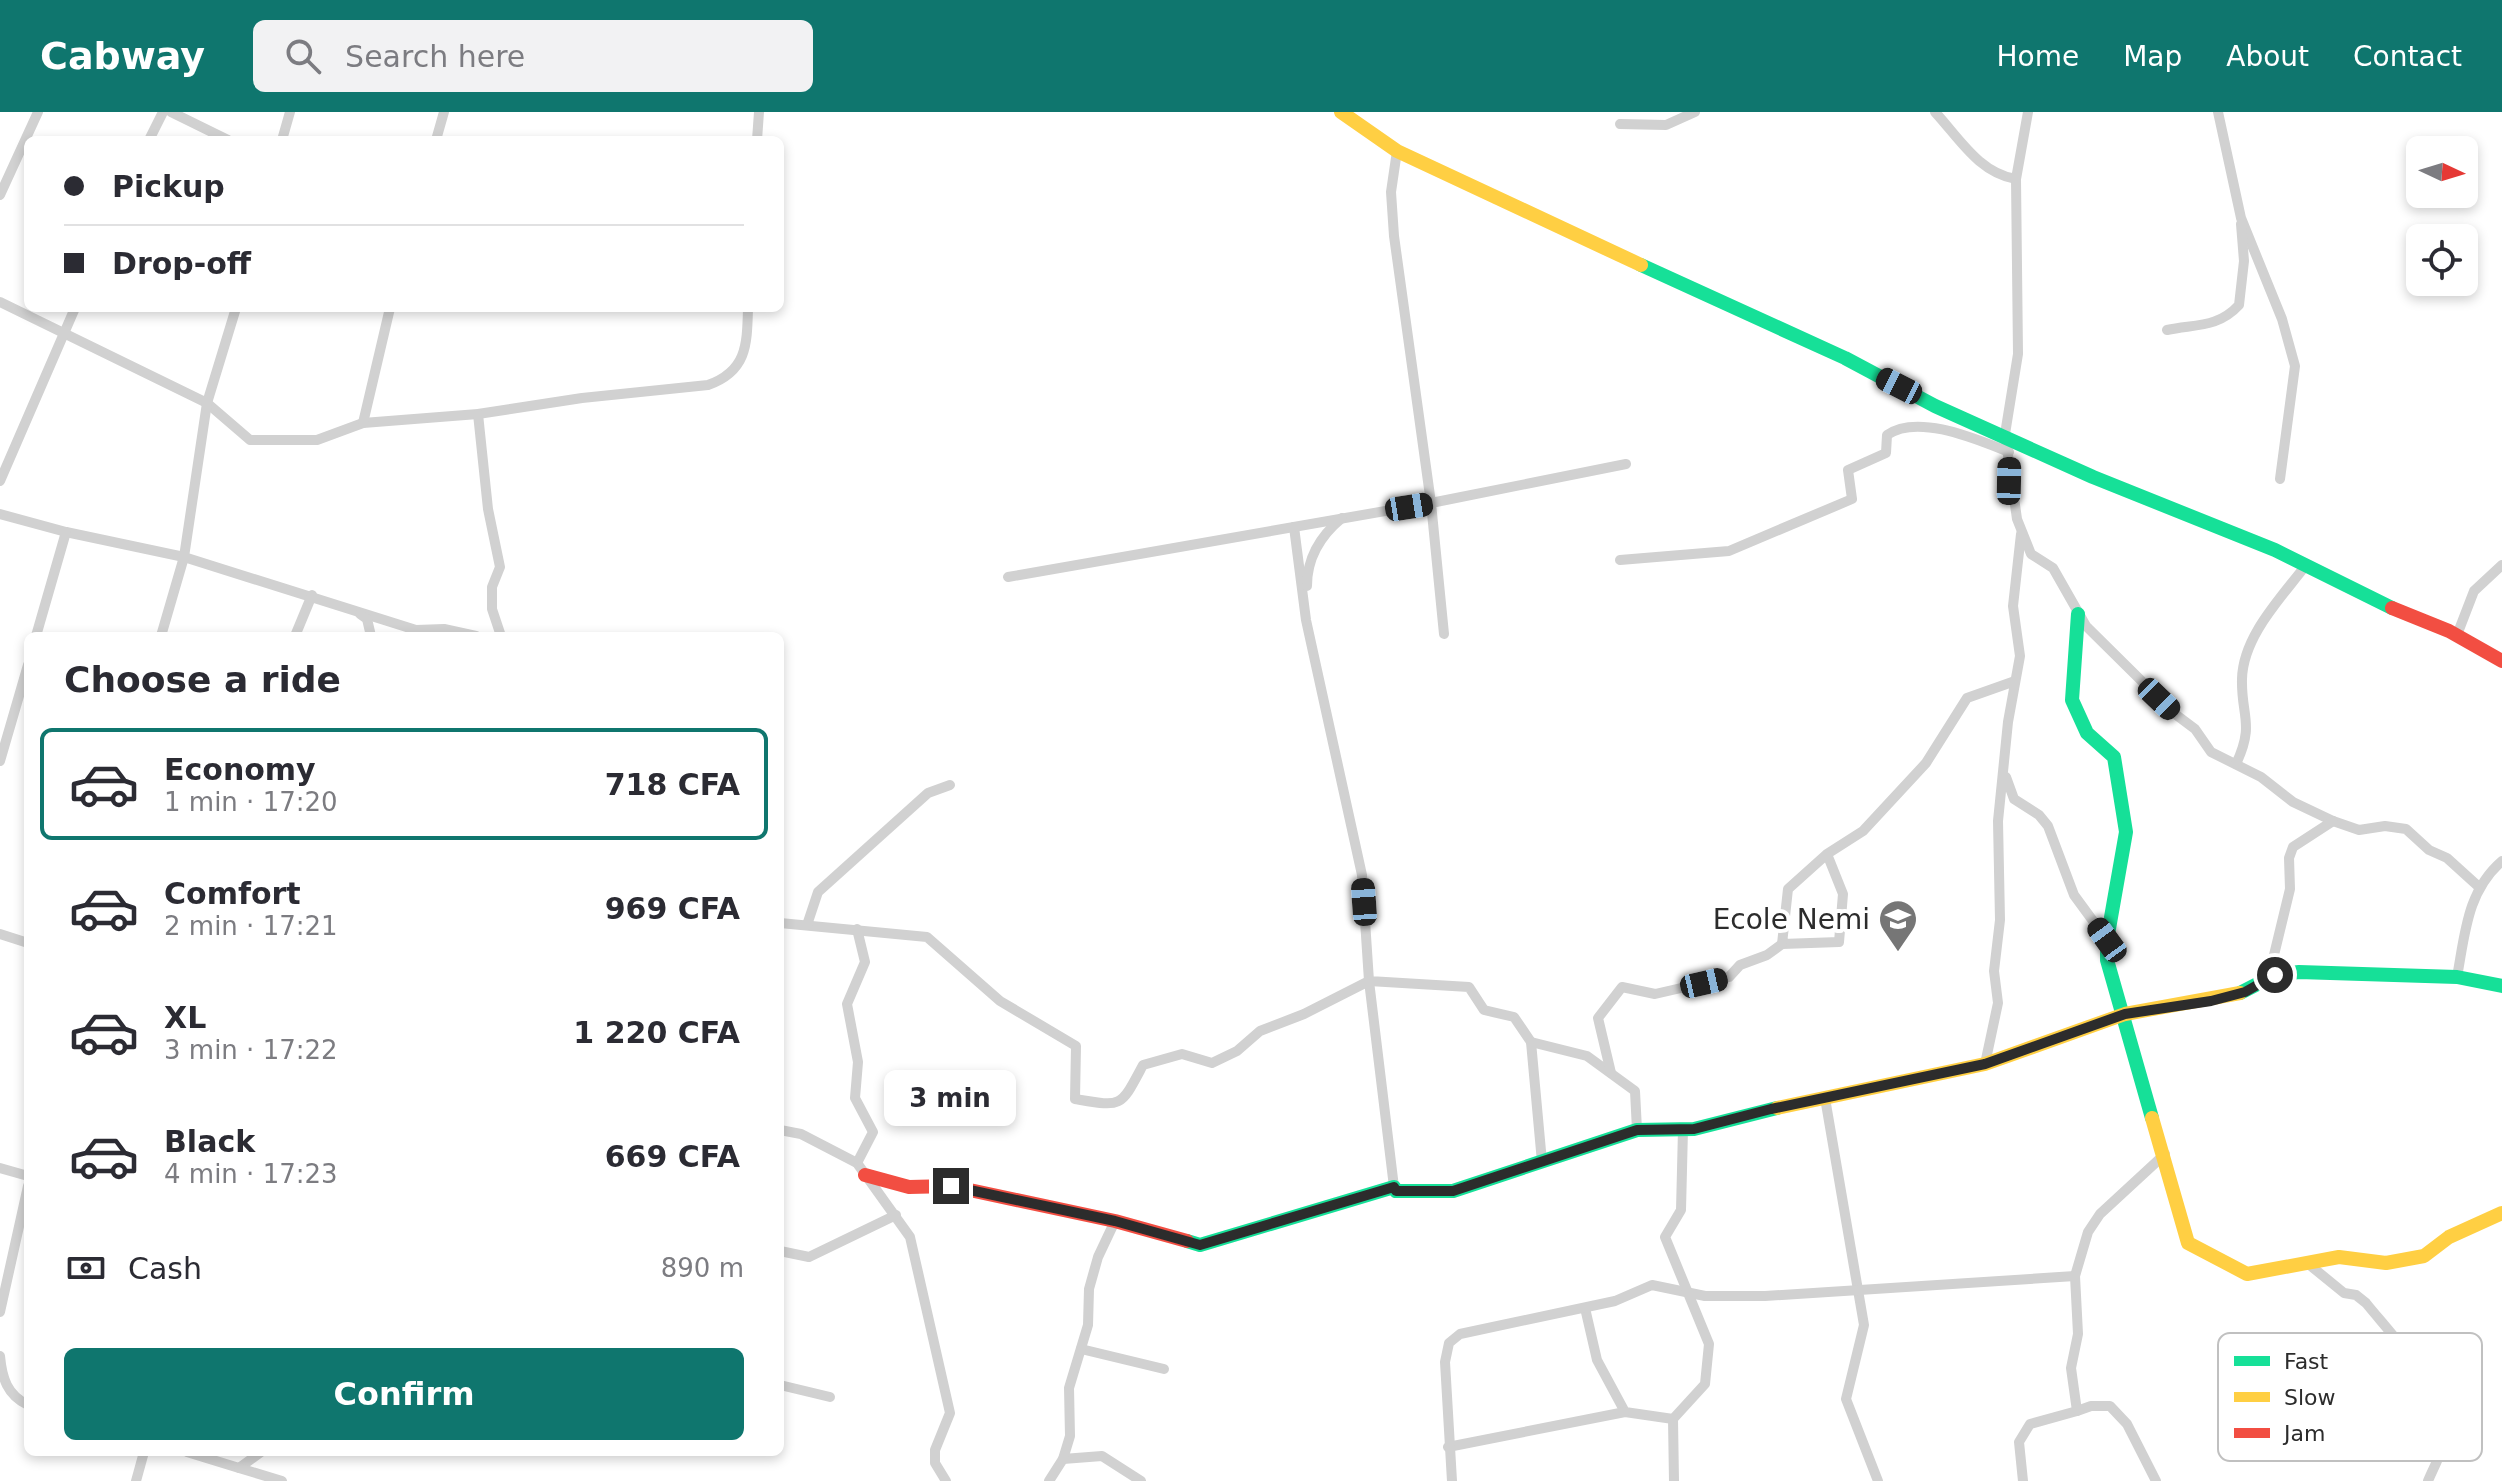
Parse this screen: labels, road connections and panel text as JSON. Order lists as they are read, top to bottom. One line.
{"places":{"school or university":["Ecole Nemi"]},"legend":["Fast","Slow","Jam"],"north":"right","page":{"header":"Cabway","search":"Search here","nav":["Home","Map","About","Contact"],"banner":["Pickup","Drop-off"],"heading":"Choose a ride","list":[{"name":"Economy","note":"1 min · 17:20","value":"718 CFA"},{"name":"Comfort","note":"2 min · 17:21","value":"969 CFA"},{"name":"XL","note":"3 min · 17:22","value":"1 220 CFA"},{"name":"Black","note":"4 min · 17:23","value":"669 CFA"}],"bubble":"3 min","pay":["Cash","890 m"],"buttons":"Confirm"}}
